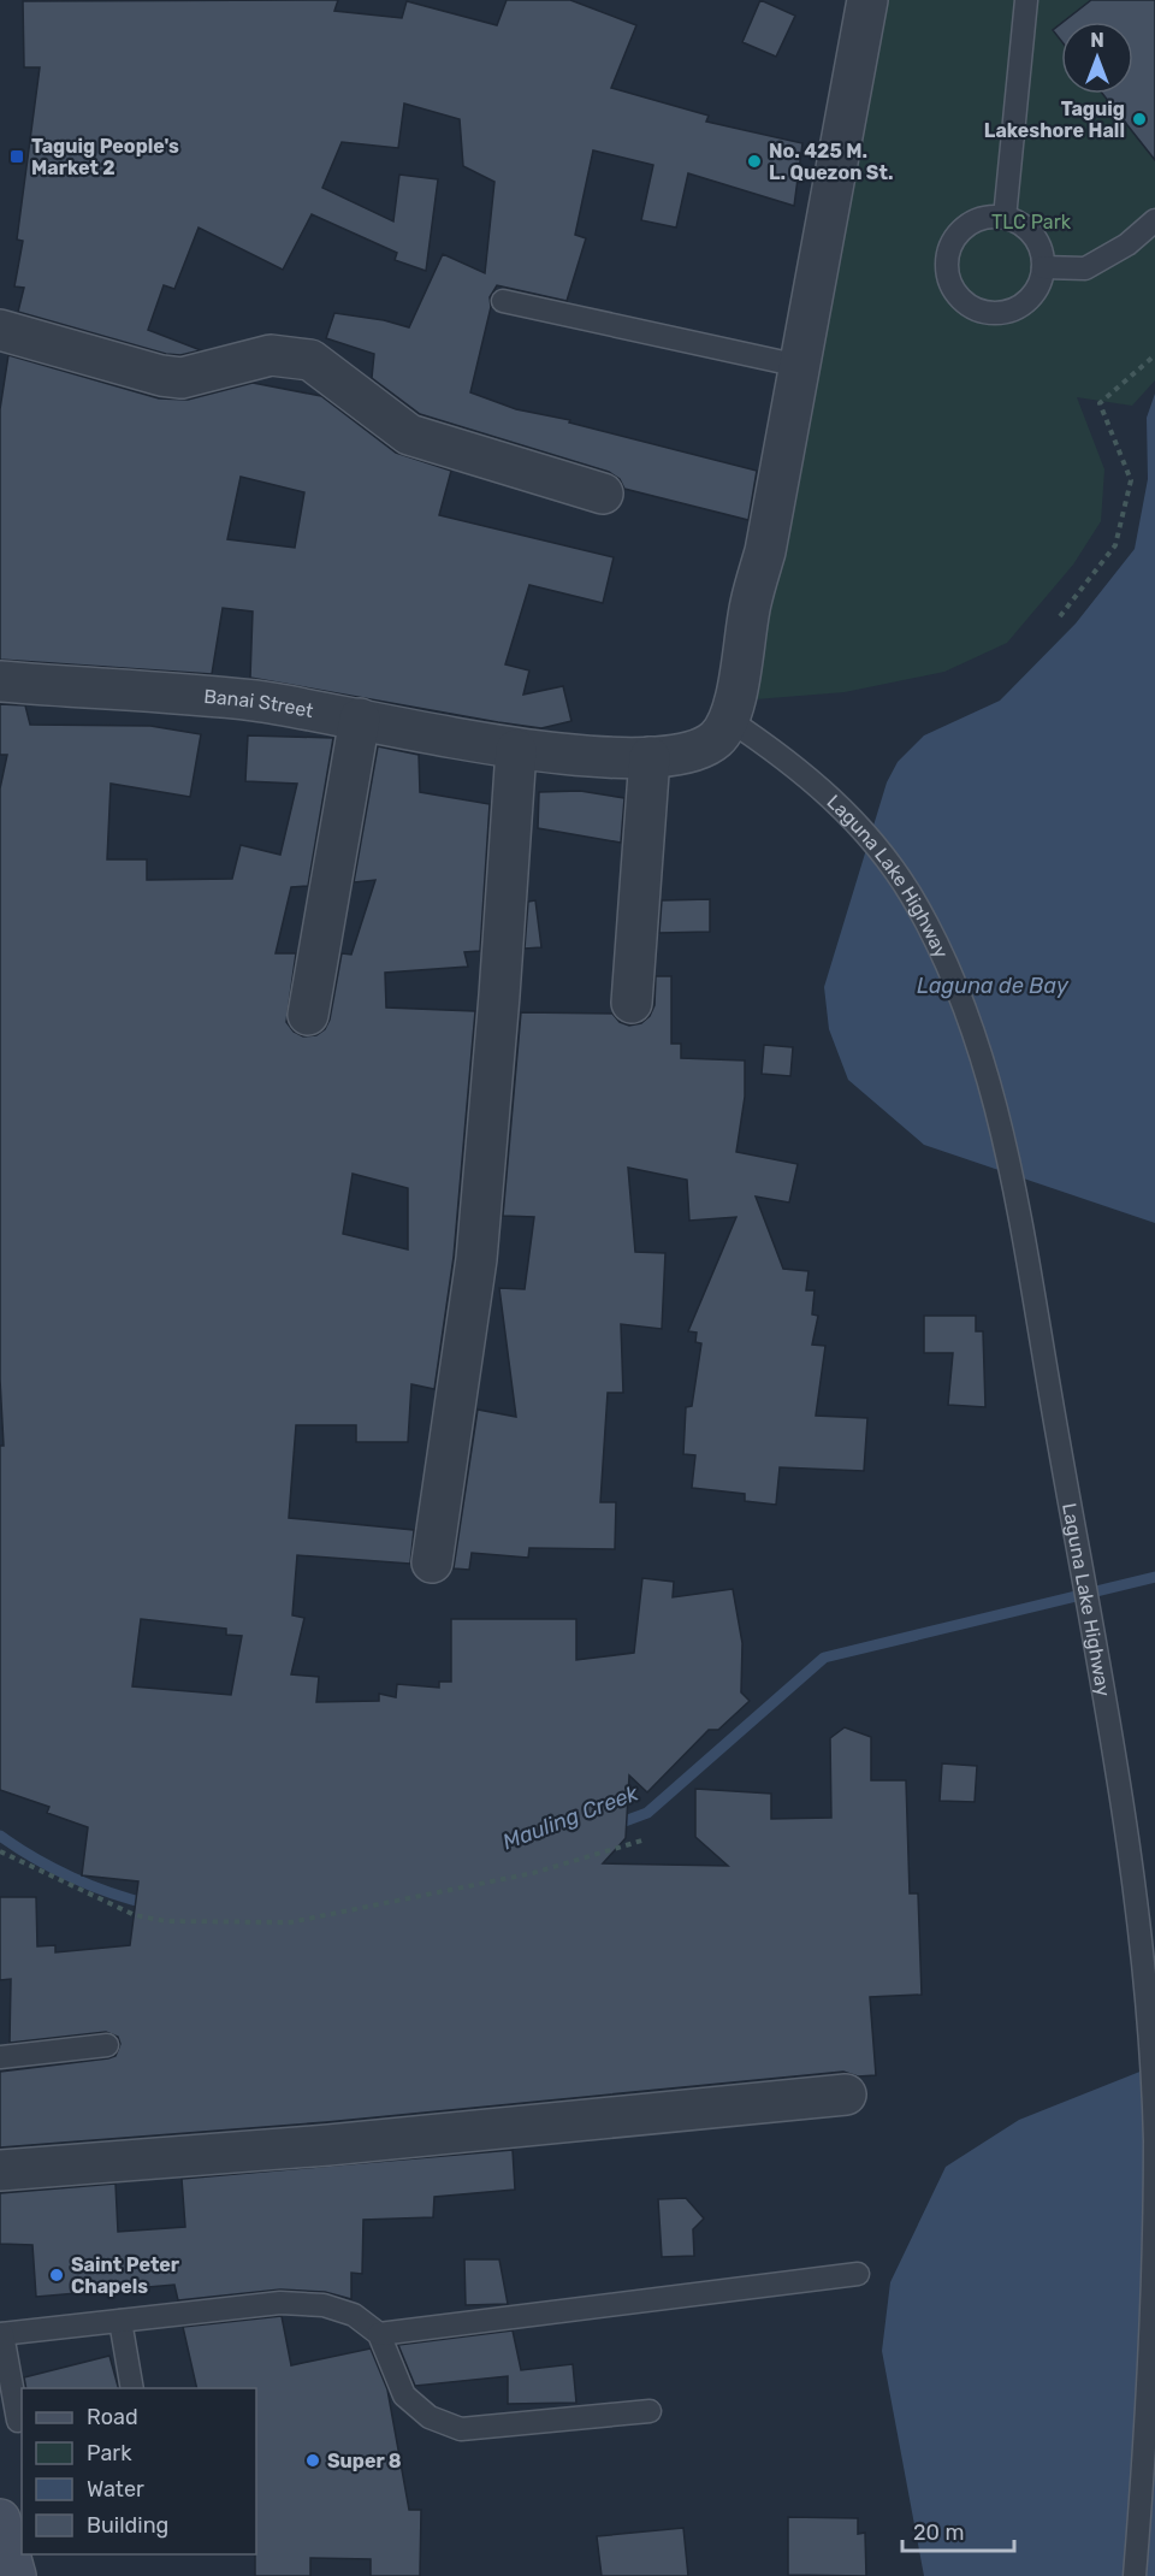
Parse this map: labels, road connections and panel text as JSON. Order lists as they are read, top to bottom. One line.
{"streets":{"street":["Banai Street"],"lane":["Laguna Lake Highway"]},"crossings":[["Banai Street","Laguna Lake Highway"]],"water":["Laguna de Bay","Mauling Creek"],"parks":["TLC Park"],"places":{"other":["Taguig Lakeshore Hall","No. 425 M. L. Quezon St.","Saint Peter Chapels","Super 8"],"transit":["Taguig People's Market 2"]},"legend":["Road","Park","Water","Building"],"scale_bar":"20 m","north":"top"}
